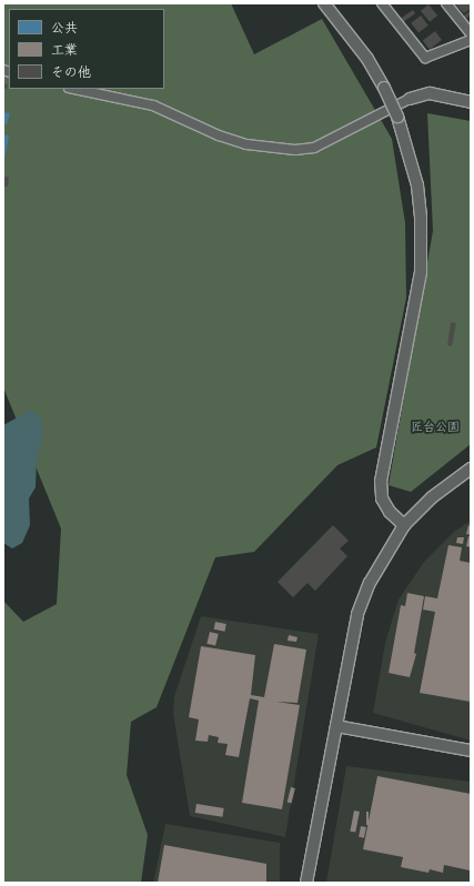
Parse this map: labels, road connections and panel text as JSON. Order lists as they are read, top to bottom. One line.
{"parks":["匠台公園"],"legend":["公共","工業","その他"]}
